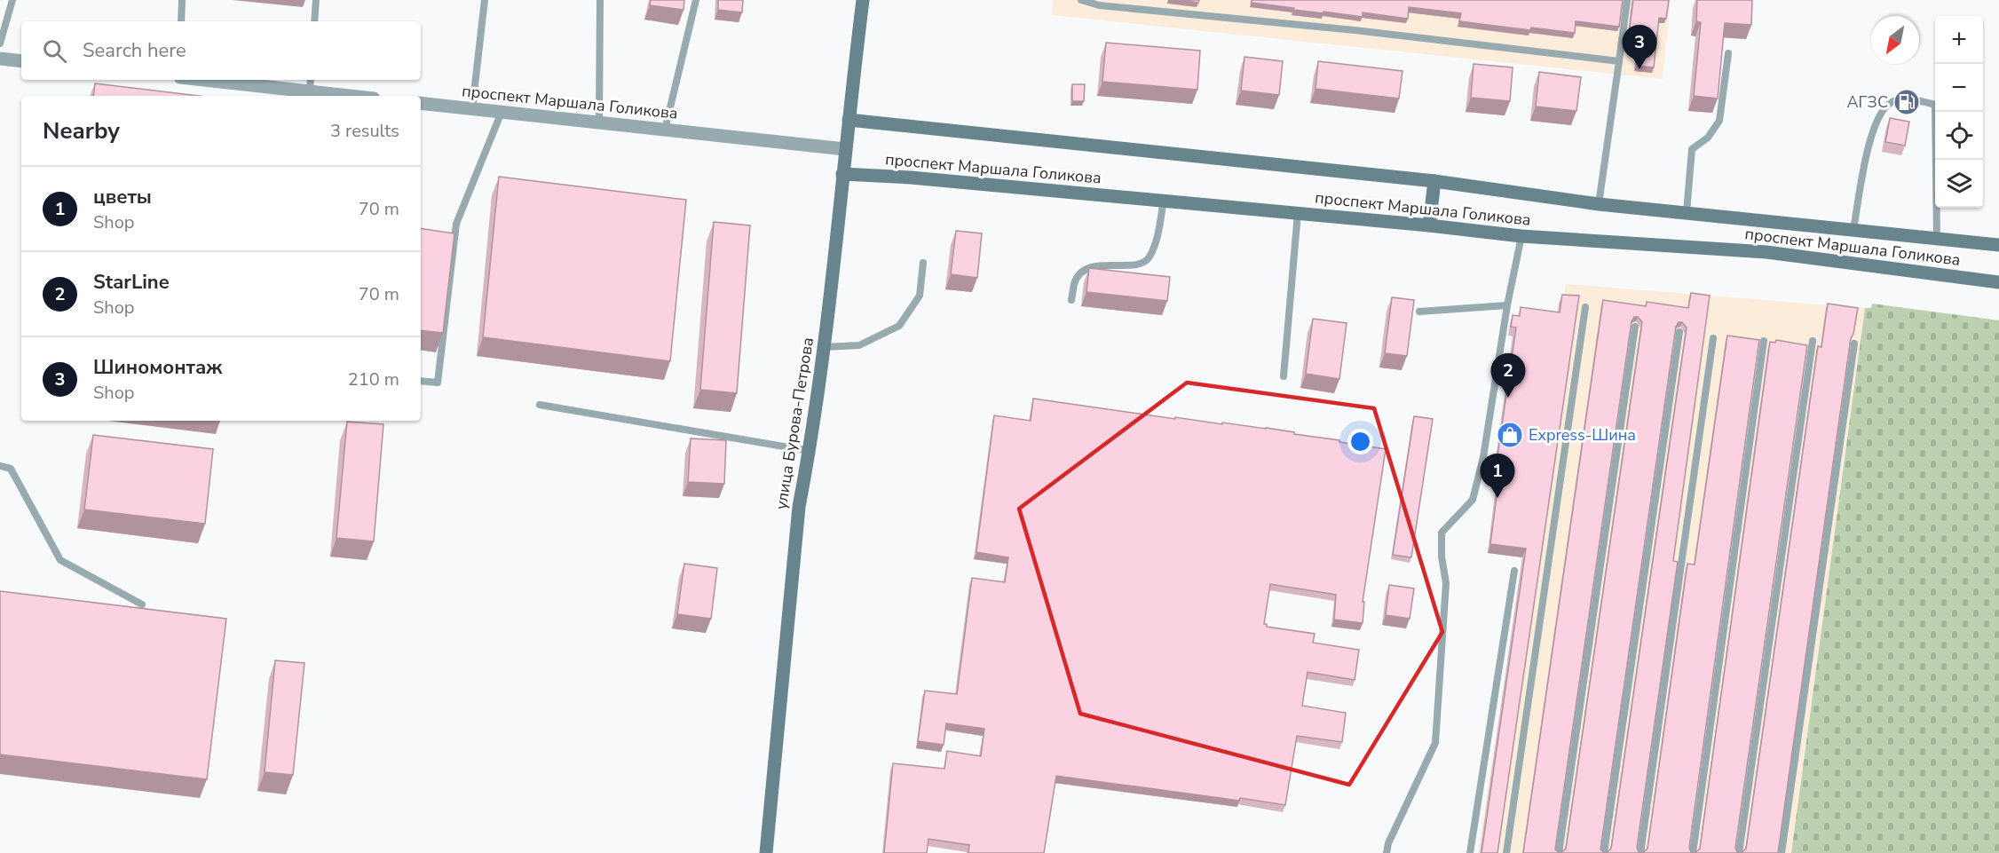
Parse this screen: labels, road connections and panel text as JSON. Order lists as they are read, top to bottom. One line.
{"streets":{"main road":["проспект Маршала Голикова","улица Бурова-Петрова"]},"crossings":[["проспект Маршала Голикова","улица Бурова-Петрова"]],"places":{"fuel station":["АГЗС"],"shop":["Express-Шина"]},"north":"bottom left","page":{"map_buttons":["+","−"],"search":"Search here","pins":["3","2","1"],"heading":["Nearby","3 results"],"list":[{"mark":"1","name":"цветы","note":"Shop","value":"70 m"},{"mark":"2","name":"StarLine","note":"Shop","value":"70 m"},{"mark":"3","name":"Шиномонтаж","note":"Shop","value":"210 m"}]}}
